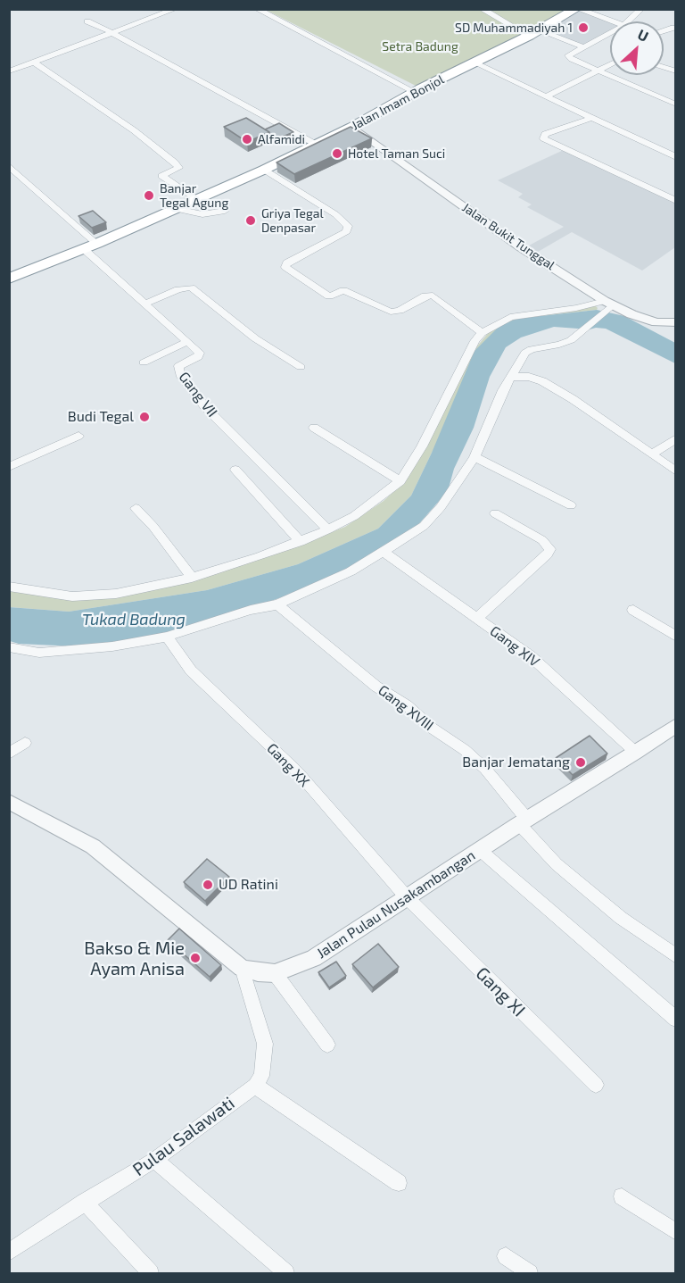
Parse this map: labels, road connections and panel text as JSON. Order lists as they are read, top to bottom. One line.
{"streets":{"highway":["Jalan Imam Bonjol"],"street":["Jalan Bukit Tunggal","Gang VII","Gang XIV","Gang XVIII","Gang XX","Jalan Pulau Nusakambangan","Gang XI","Pulau Salawati"]},"crossings":[["Jalan Imam Bonjol","Jalan Bukit Tunggal"],["Gang XIV","Jalan Pulau Nusakambangan"],["Gang XVIII","Jalan Pulau Nusakambangan"],["Gang XX","Jalan Pulau Nusakambangan"],["Gang XX","Gang XI"],["Jalan Pulau Nusakambangan","Gang XI"]],"water":["Tukad Badung"],"parks":["Setra Badung"],"places":["SD Muhammadiyah 1","Alfamidi","Hotel Taman Suci","Banjar Tegal Agung","Griya Tegal Denpasar","Budi Tegal","Banjar Jematang","UD Ratini","Bakso & Mie Ayam Anisa"],"north":"top right"}
